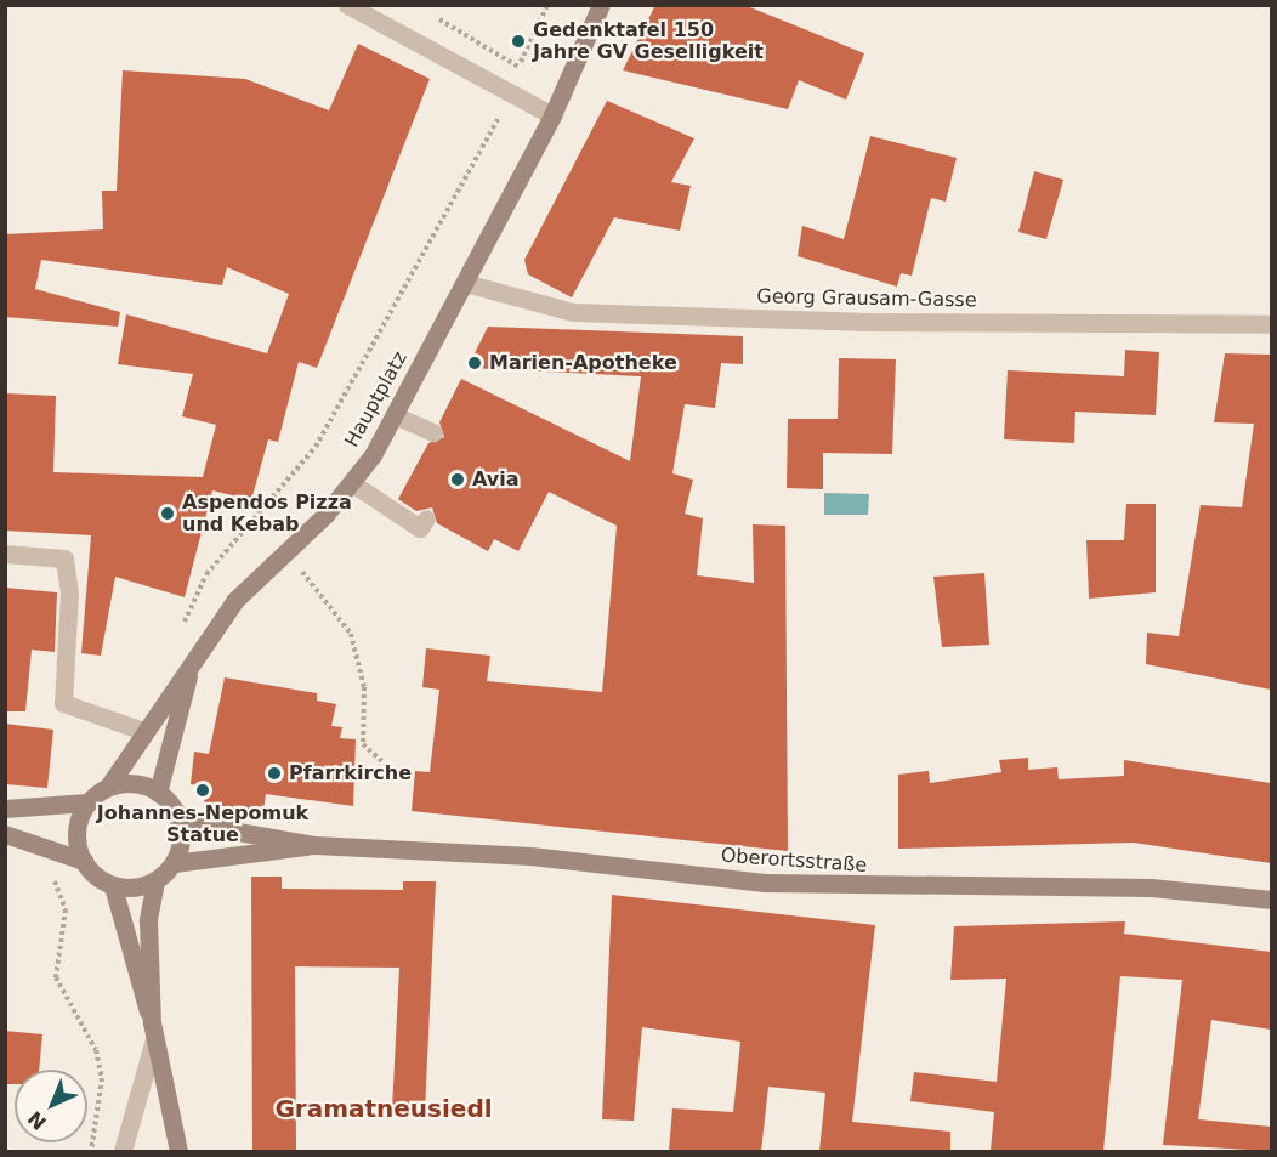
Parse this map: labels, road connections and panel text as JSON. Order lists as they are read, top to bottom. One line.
{"streets":{"main road":["Hauptplatz","Oberortsstraße"],"street":["Georg Grausam-Gasse"]},"crossings":[["Georg Grausam-Gasse","Hauptplatz"],["Hauptplatz","Oberortsstraße"]],"districts":["Gramatneusiedl"],"places":["Gedenktafel 150 Jahre GV Geselligkeit","Marien-Apotheke","Avia","Aspendos Pizza und Kebab","Pfarrkirche","Johannes-Nepomuk Statue"],"north":"bottom left"}
